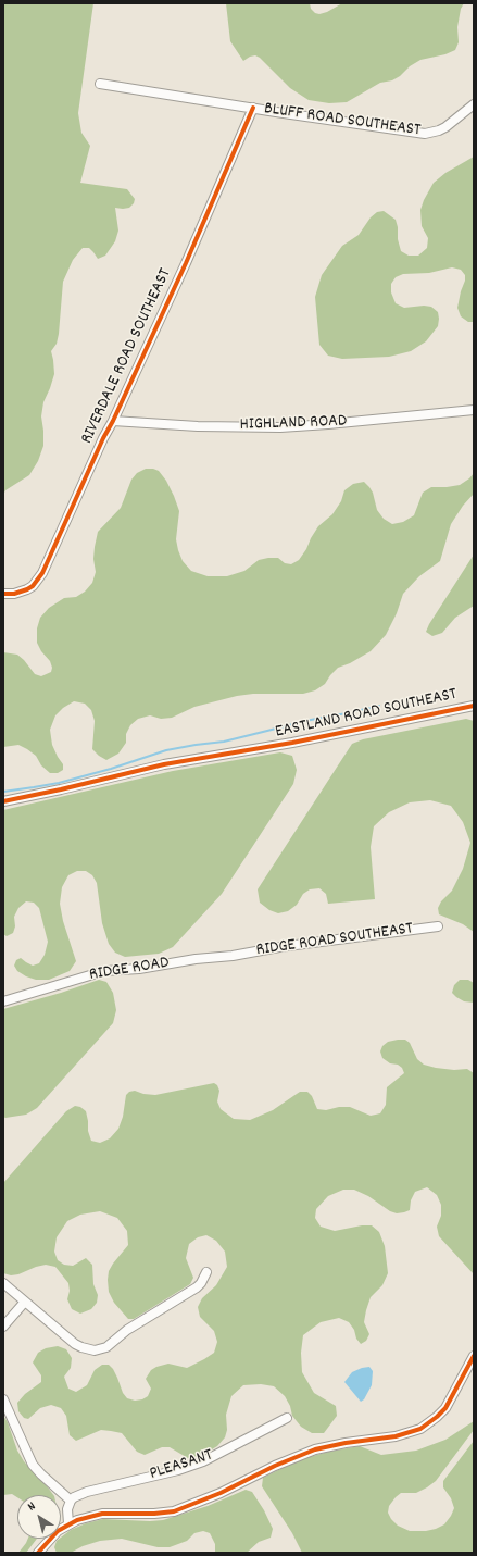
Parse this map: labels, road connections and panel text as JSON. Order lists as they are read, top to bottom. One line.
{"streets":{"street":["BLUFF ROAD SOUTHEAST","RIVERDALE ROAD SOUTHEAST","HIGHLAND ROAD","EASTLAND ROAD SOUTHEAST","RIDGE ROAD SOUTHEAST","RIDGE ROAD","PLEASANT"]},"crossings":[["BLUFF ROAD SOUTHEAST","RIVERDALE ROAD SOUTHEAST"],["RIVERDALE ROAD SOUTHEAST","HIGHLAND ROAD"],["RIDGE ROAD SOUTHEAST","RIDGE ROAD"]],"north":"top left"}
